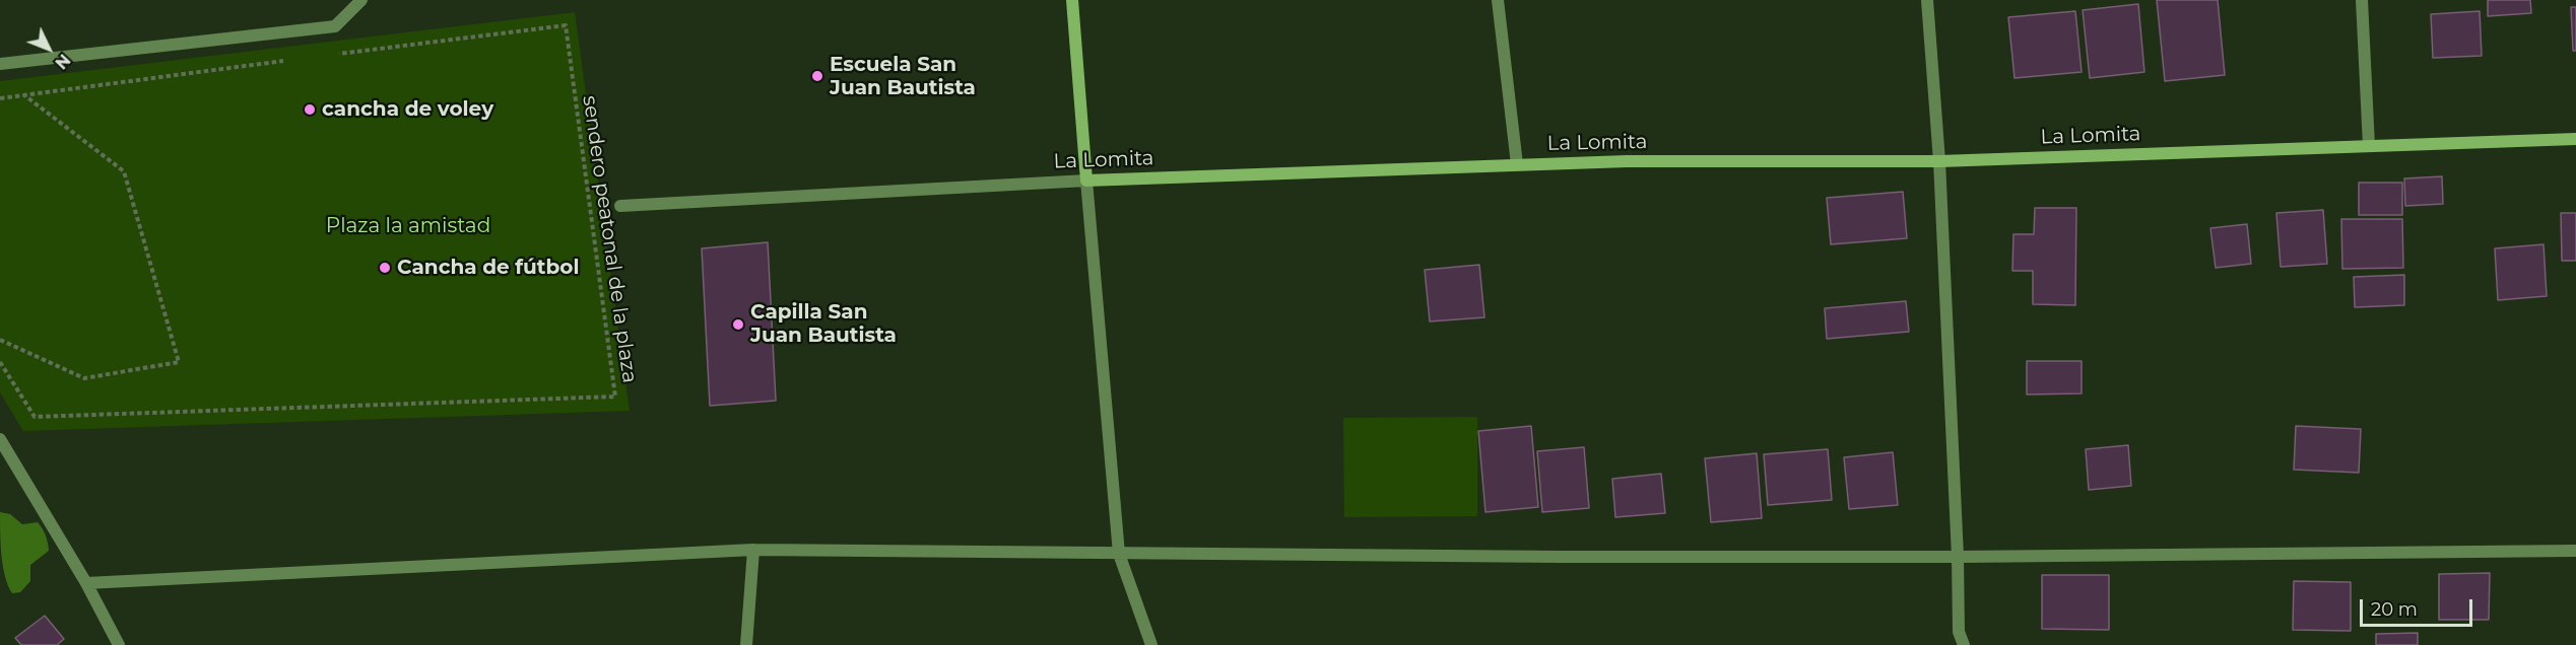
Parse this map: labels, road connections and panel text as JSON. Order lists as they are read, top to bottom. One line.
{"streets":{"street":["La Lomita"],"path":["sendero peatonal de la plaza"]},"parks":["Plaza la amistad"],"places":["Escuela San Juan Bautista","cancha de voley","Cancha de fútbol","Capilla San Juan Bautista"],"scale_bar":"20 m","north":"bottom right"}
